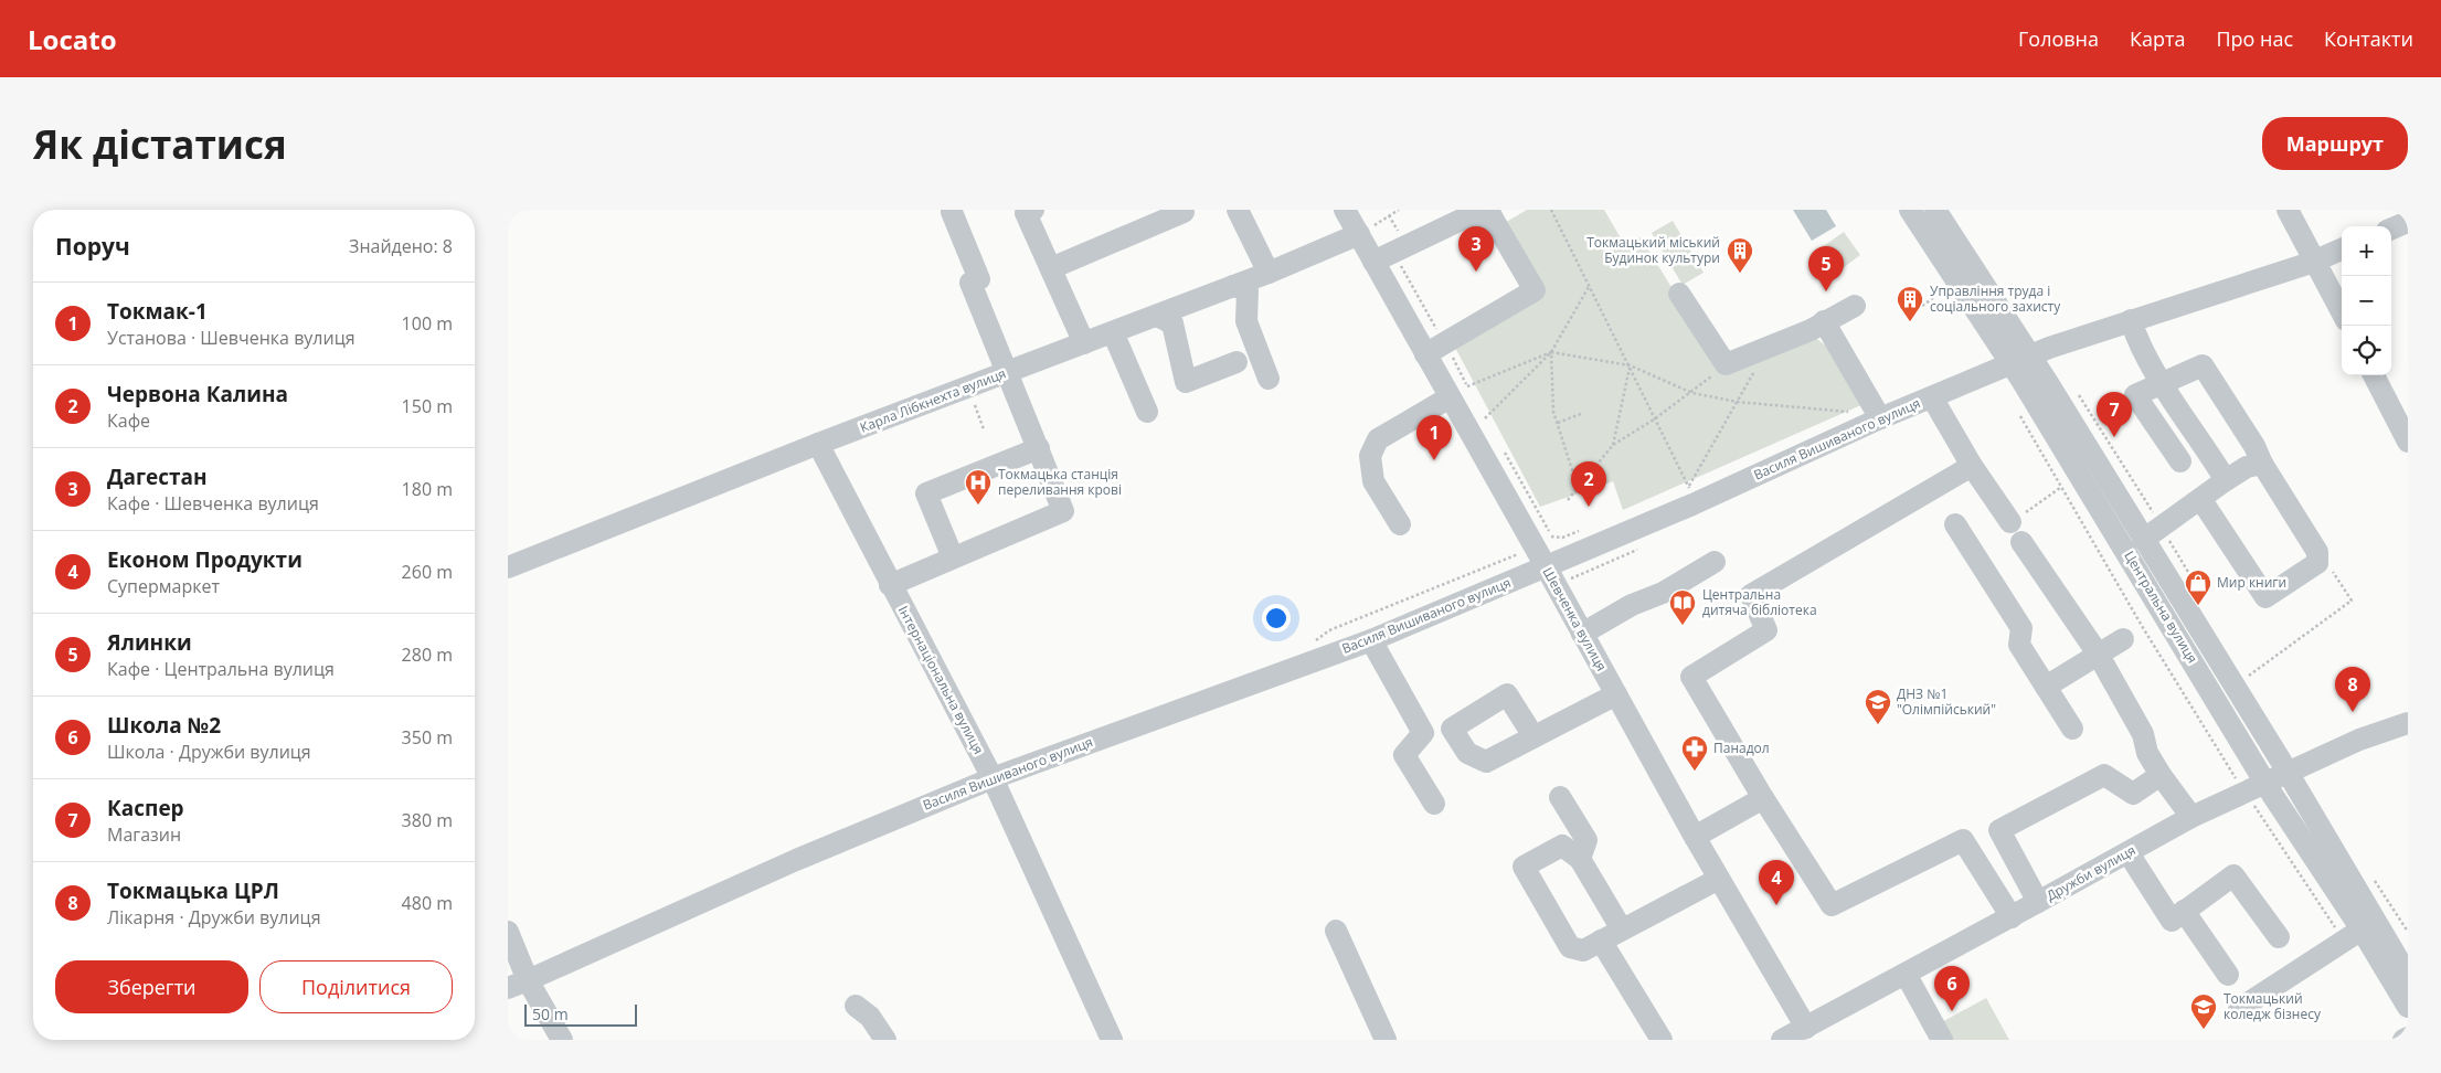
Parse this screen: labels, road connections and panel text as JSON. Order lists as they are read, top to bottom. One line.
{"streets":{"street":["Карла Лібкнехта вулиця","Василя Вишиваного вулиця","Центральна вулиця","Шевченка вулиця","Інтернаціональна вулиця","Дружби вулиця"]},"crossings":[["Карла Лібкнехта вулиця","Шевченка вулиця"],["Карла Лібкнехта вулиця","Інтернаціональна вулиця"],["Василя Вишиваного вулиця","Центральна вулиця"],["Василя Вишиваного вулиця","Шевченка вулиця"],["Василя Вишиваного вулиця","Інтернаціональна вулиця"],["Центральна вулиця","Дружби вулиця"],["Шевченка вулиця","Дружби вулиця"]],"places":{"building":["Токмацький міський Будинок культури","Управління труда і соціального захисту"],"hospital":["Токмацька станція переливання крові"],"shop":["Мир книги"],"library":["Центральна дитяча бібліотека"],"school or university":["ДНЗ №1 \"Олімпійський\"","Токмацький коледж бізнесу"],"pharmacy":["Панадол"]},"scale_bar":"50 m","page":{"header":"Locato","nav":["Головна","Карта","Про нас","Контакти"],"buttons":["Маршрут",["Зберегти","Поділитися"]],"title":"Як дістатися","heading":["Поруч","Знайдено: 8"],"map_buttons":["+","−"],"pins":["3","5","7","1","2","8","4","6"],"list":[{"mark":"1","name":"Токмак-1","note":"Установа · Шевченка вулиця","value":"100 m"},{"mark":"2","name":"Червона Калина","note":"Кафе","value":"150 m"},{"mark":"3","name":"Дагестан","note":"Кафе · Шевченка вулиця","value":"180 m"},{"mark":"4","name":"Економ Продукти","note":"Супермаркет","value":"260 m"},{"mark":"5","name":"Ялинки","note":"Кафе · Центральна вулиця","value":"280 m"},{"mark":"6","name":"Школа №2","note":"Школа · Дружби вулиця","value":"350 m"},{"mark":"7","name":"Каспер","note":"Магазин","value":"380 m"},{"mark":"8","name":"Токмацька ЦРЛ","note":"Лікарня · Дружби вулиця","value":"480 m"}],"scale":"50 m"}}
